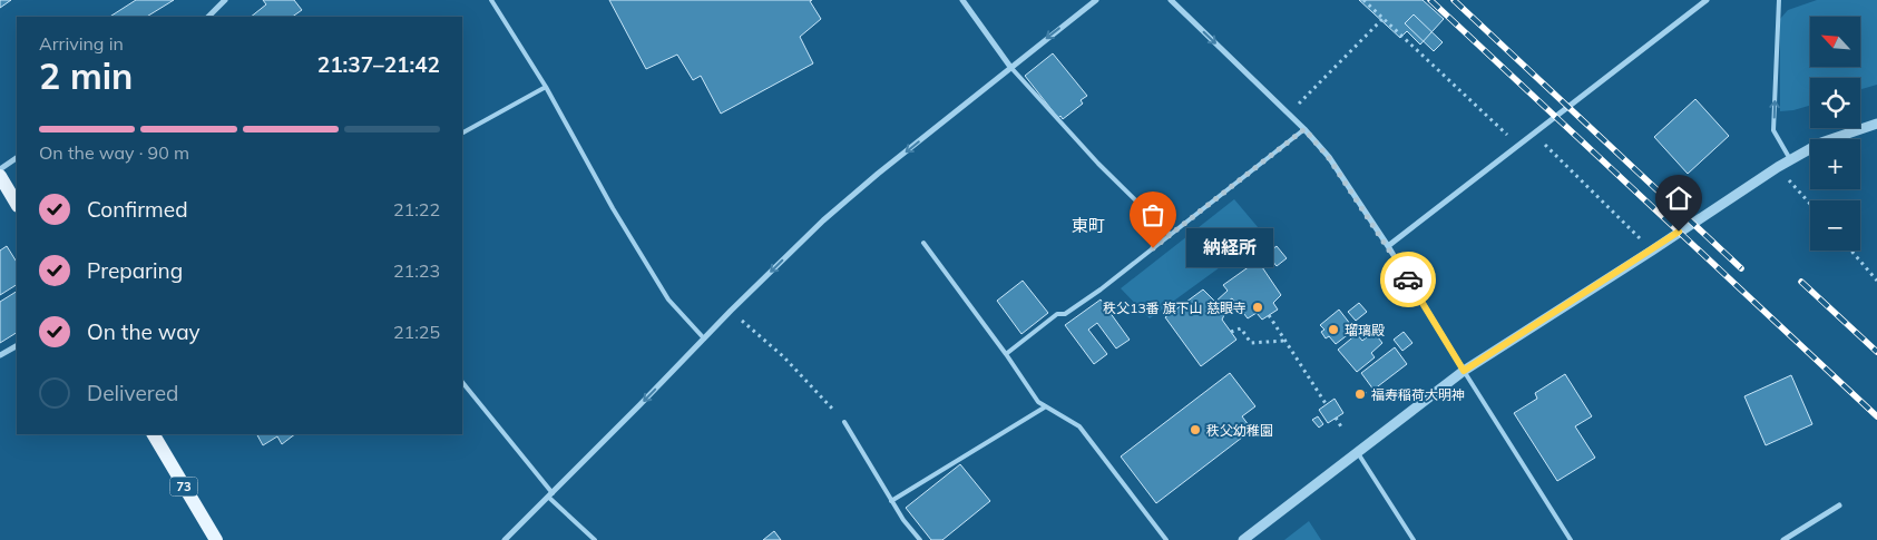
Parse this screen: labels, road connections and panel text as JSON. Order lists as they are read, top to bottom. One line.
{"streets":{"main road":["73"]},"districts":["東町"],"places":["納経所","秩父13番 旗下山 慈眼寺","瑠璃殿","福寿稲荷大明神","秩父幼稚園"],"north":"top left","page":{"map_buttons":["+","−"],"heading":["2 min","Arriving in","21:37–21:42"],"bar":"On the way · 90 m","list":[["Confirmed","21:22"],["Preparing","21:23"],["On the way","21:25"],"Delivered"],"bubble":"納経所"}}
